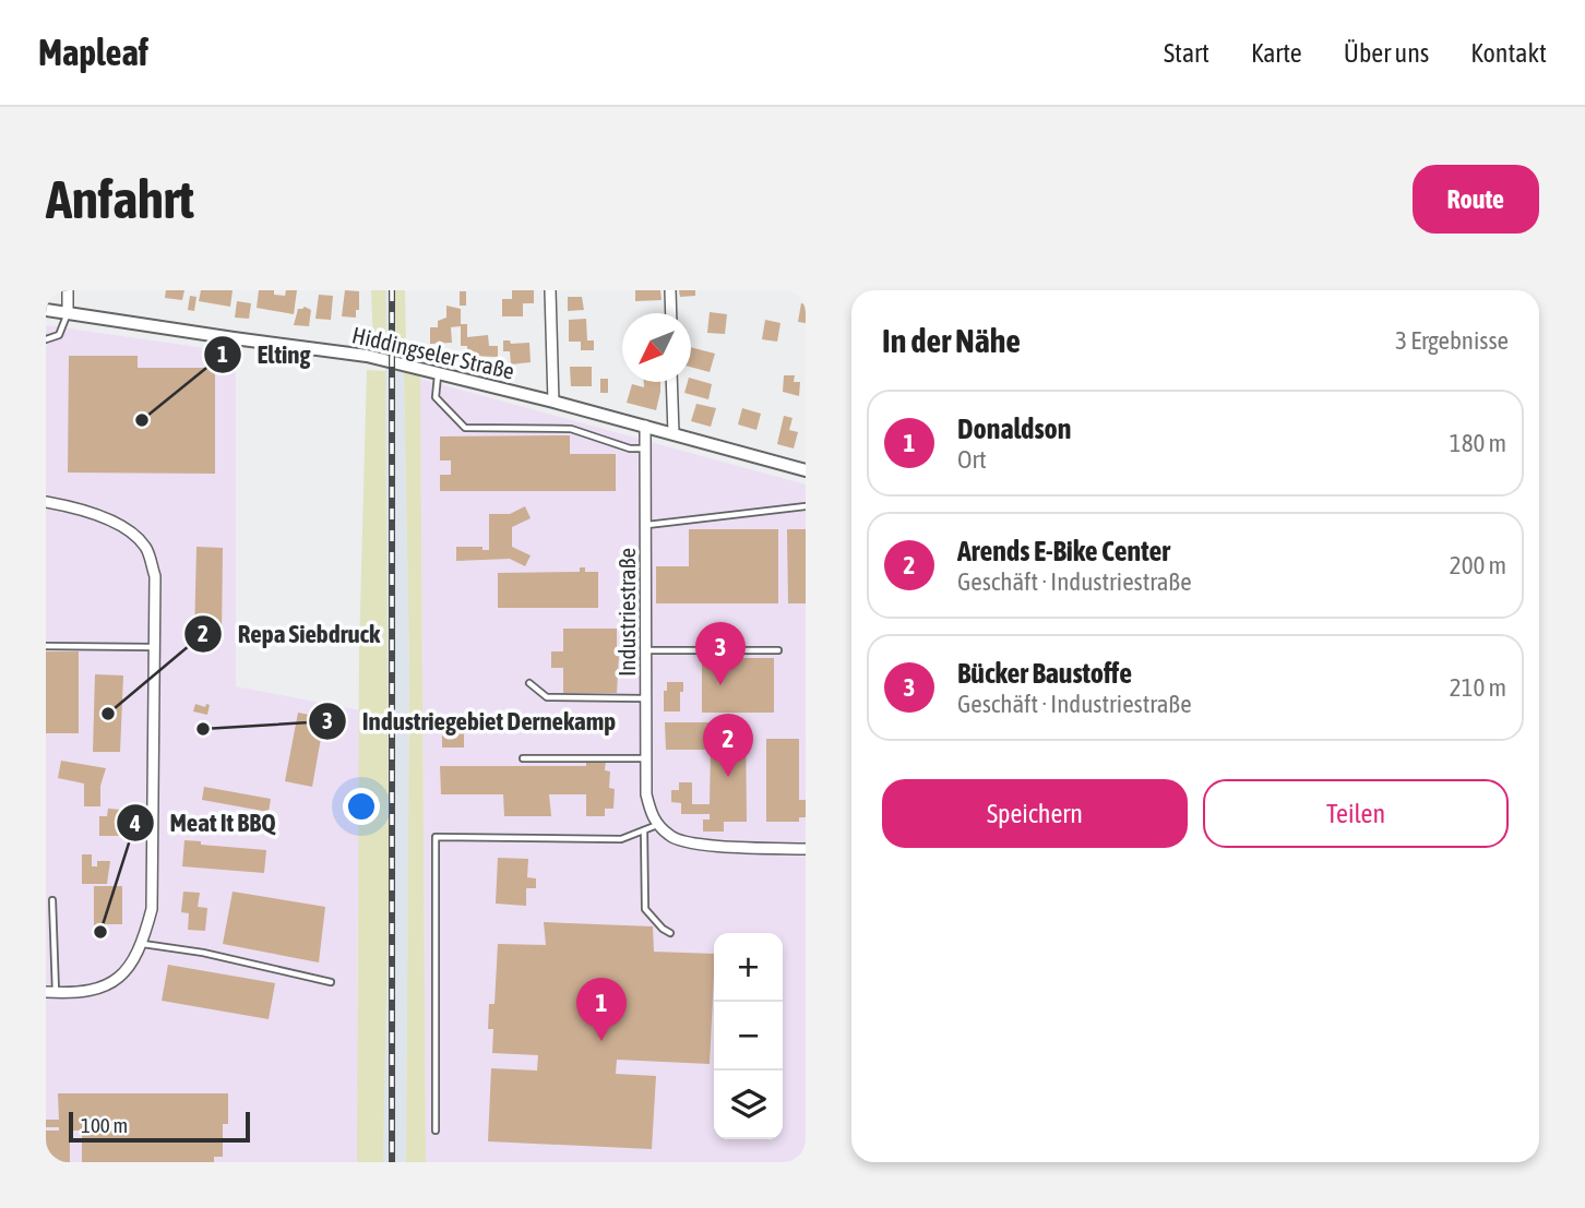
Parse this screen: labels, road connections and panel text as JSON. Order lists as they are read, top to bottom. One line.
{"streets":{"street":["Hiddingseler Straße","Industriestraße"]},"crossings":[["Hiddingseler Straße","Industriestraße"]],"places":["Elting","Repa Siebdruck","Industriegebiet Dernekamp","Meat It BBQ"],"scale_bar":"100 m","north":"bottom left","page":{"header":"Mapleaf","nav":["Start","Karte","Über uns","Kontakt"],"buttons":["Route",["Speichern","Teilen"]],"title":"Anfahrt","heading":["In der Nähe","3 Ergebnisse"],"list":[{"mark":"1","name":"Donaldson","note":"Ort","value":"180 m"},{"mark":"2","name":"Arends E-Bike Center","note":"Geschäft · Industriestraße","value":"200 m"},{"mark":"3","name":"Bücker Baustoffe","note":"Geschäft · Industriestraße","value":"210 m"}],"pins":["3","2","1"],"map_buttons":["+","−"],"scale":"100 m"}}
